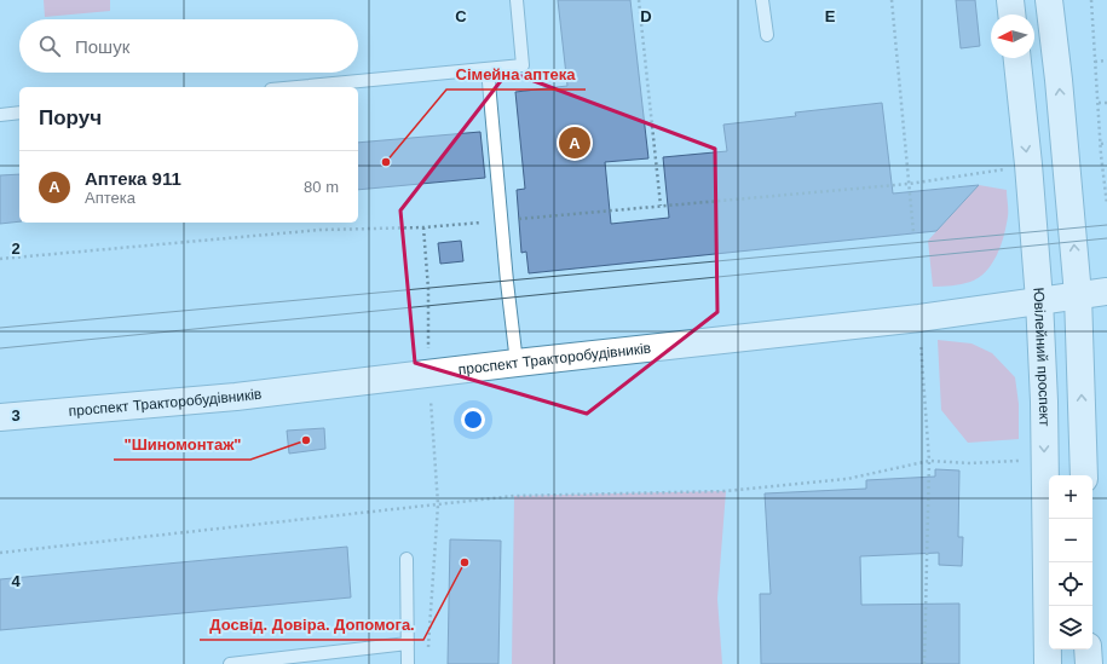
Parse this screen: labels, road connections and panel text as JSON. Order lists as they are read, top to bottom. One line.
{"streets":{"main road":["Ювілейний проспект","проспект Тракторобудівників"]},"crossings":[["Ювілейний проспект","проспект Тракторобудівників"]],"places":["Сімейна аптека","\"Шиномонтаж\"","Досвід. Довіра. Допомога."],"north":"left","page":{"search":"Пошук","heading":"Поруч","pins":"A","list":[{"mark":"A","name":"Аптека 911","note":"Аптека","value":"80 m"}],"map_buttons":["+","−"]},"grid":{"columns":["C","D","E"],"rows":["2","3","4"]}}
